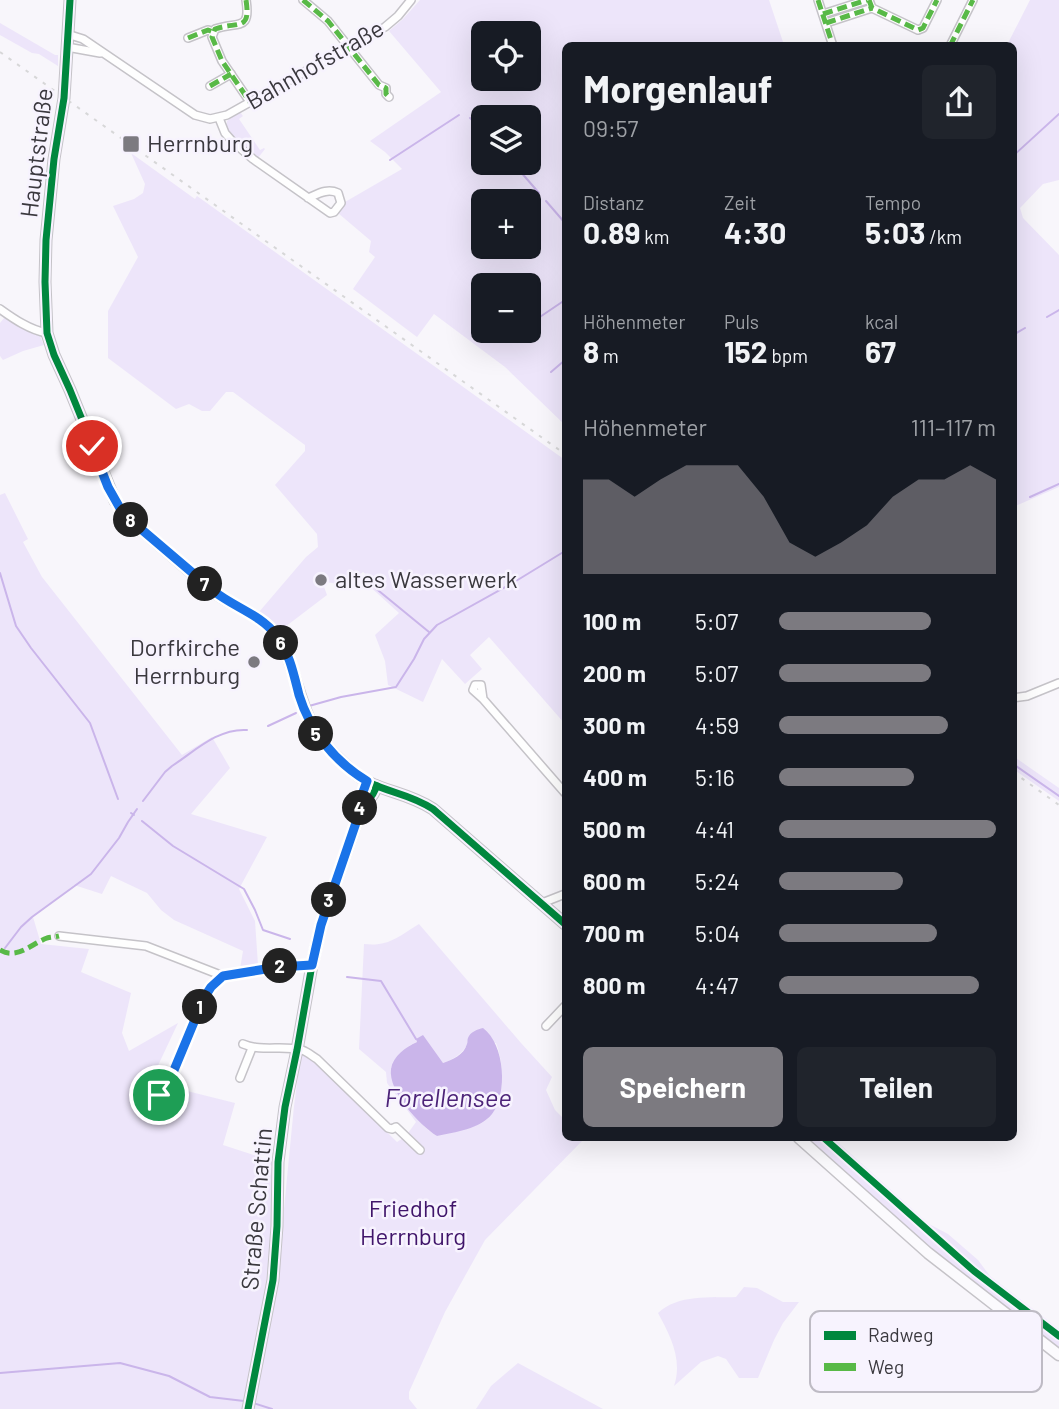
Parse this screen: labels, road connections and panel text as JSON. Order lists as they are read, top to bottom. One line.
{"streets":{"main road":["Hauptstraße","Straße Schattin"],"street":["Bahnhofstraße"]},"crossings":[["Bahnhofstraße","Hauptstraße"],["Hauptstraße","Straße Schattin"]],"water":["Forellensee"],"parks":["Friedhof Herrnburg"],"places":{"transit":["Herrnburg"],"other":["altes Wasserwerk","Dorfkirche Herrnburg"]},"legend":["Radweg","Weg"],"page":{"map_buttons":["+","−"],"heading":["Morgenlauf","09:57"],"stats":[["Distanz","0.89 km"],["Zeit","4:30"],["Tempo","5:03 /km"],["Höhenmeter","8 m"],["Puls","152 bpm"],["kcal","67"]],"chart":["Höhenmeter","111–117 m"],"pins":["8","7","6","5","4","3","2","1"],"list":[{"name":"100 m","note":"5:07"},{"name":"200 m","note":"5:07"},{"name":"300 m","note":"4:59"},{"name":"400 m","note":"5:16"},{"name":"500 m","note":"4:41"},{"name":"600 m","note":"5:24"},{"name":"700 m","note":"5:04"},{"name":"800 m","note":"4:47"}],"buttons":["Speichern","Teilen"]}}
